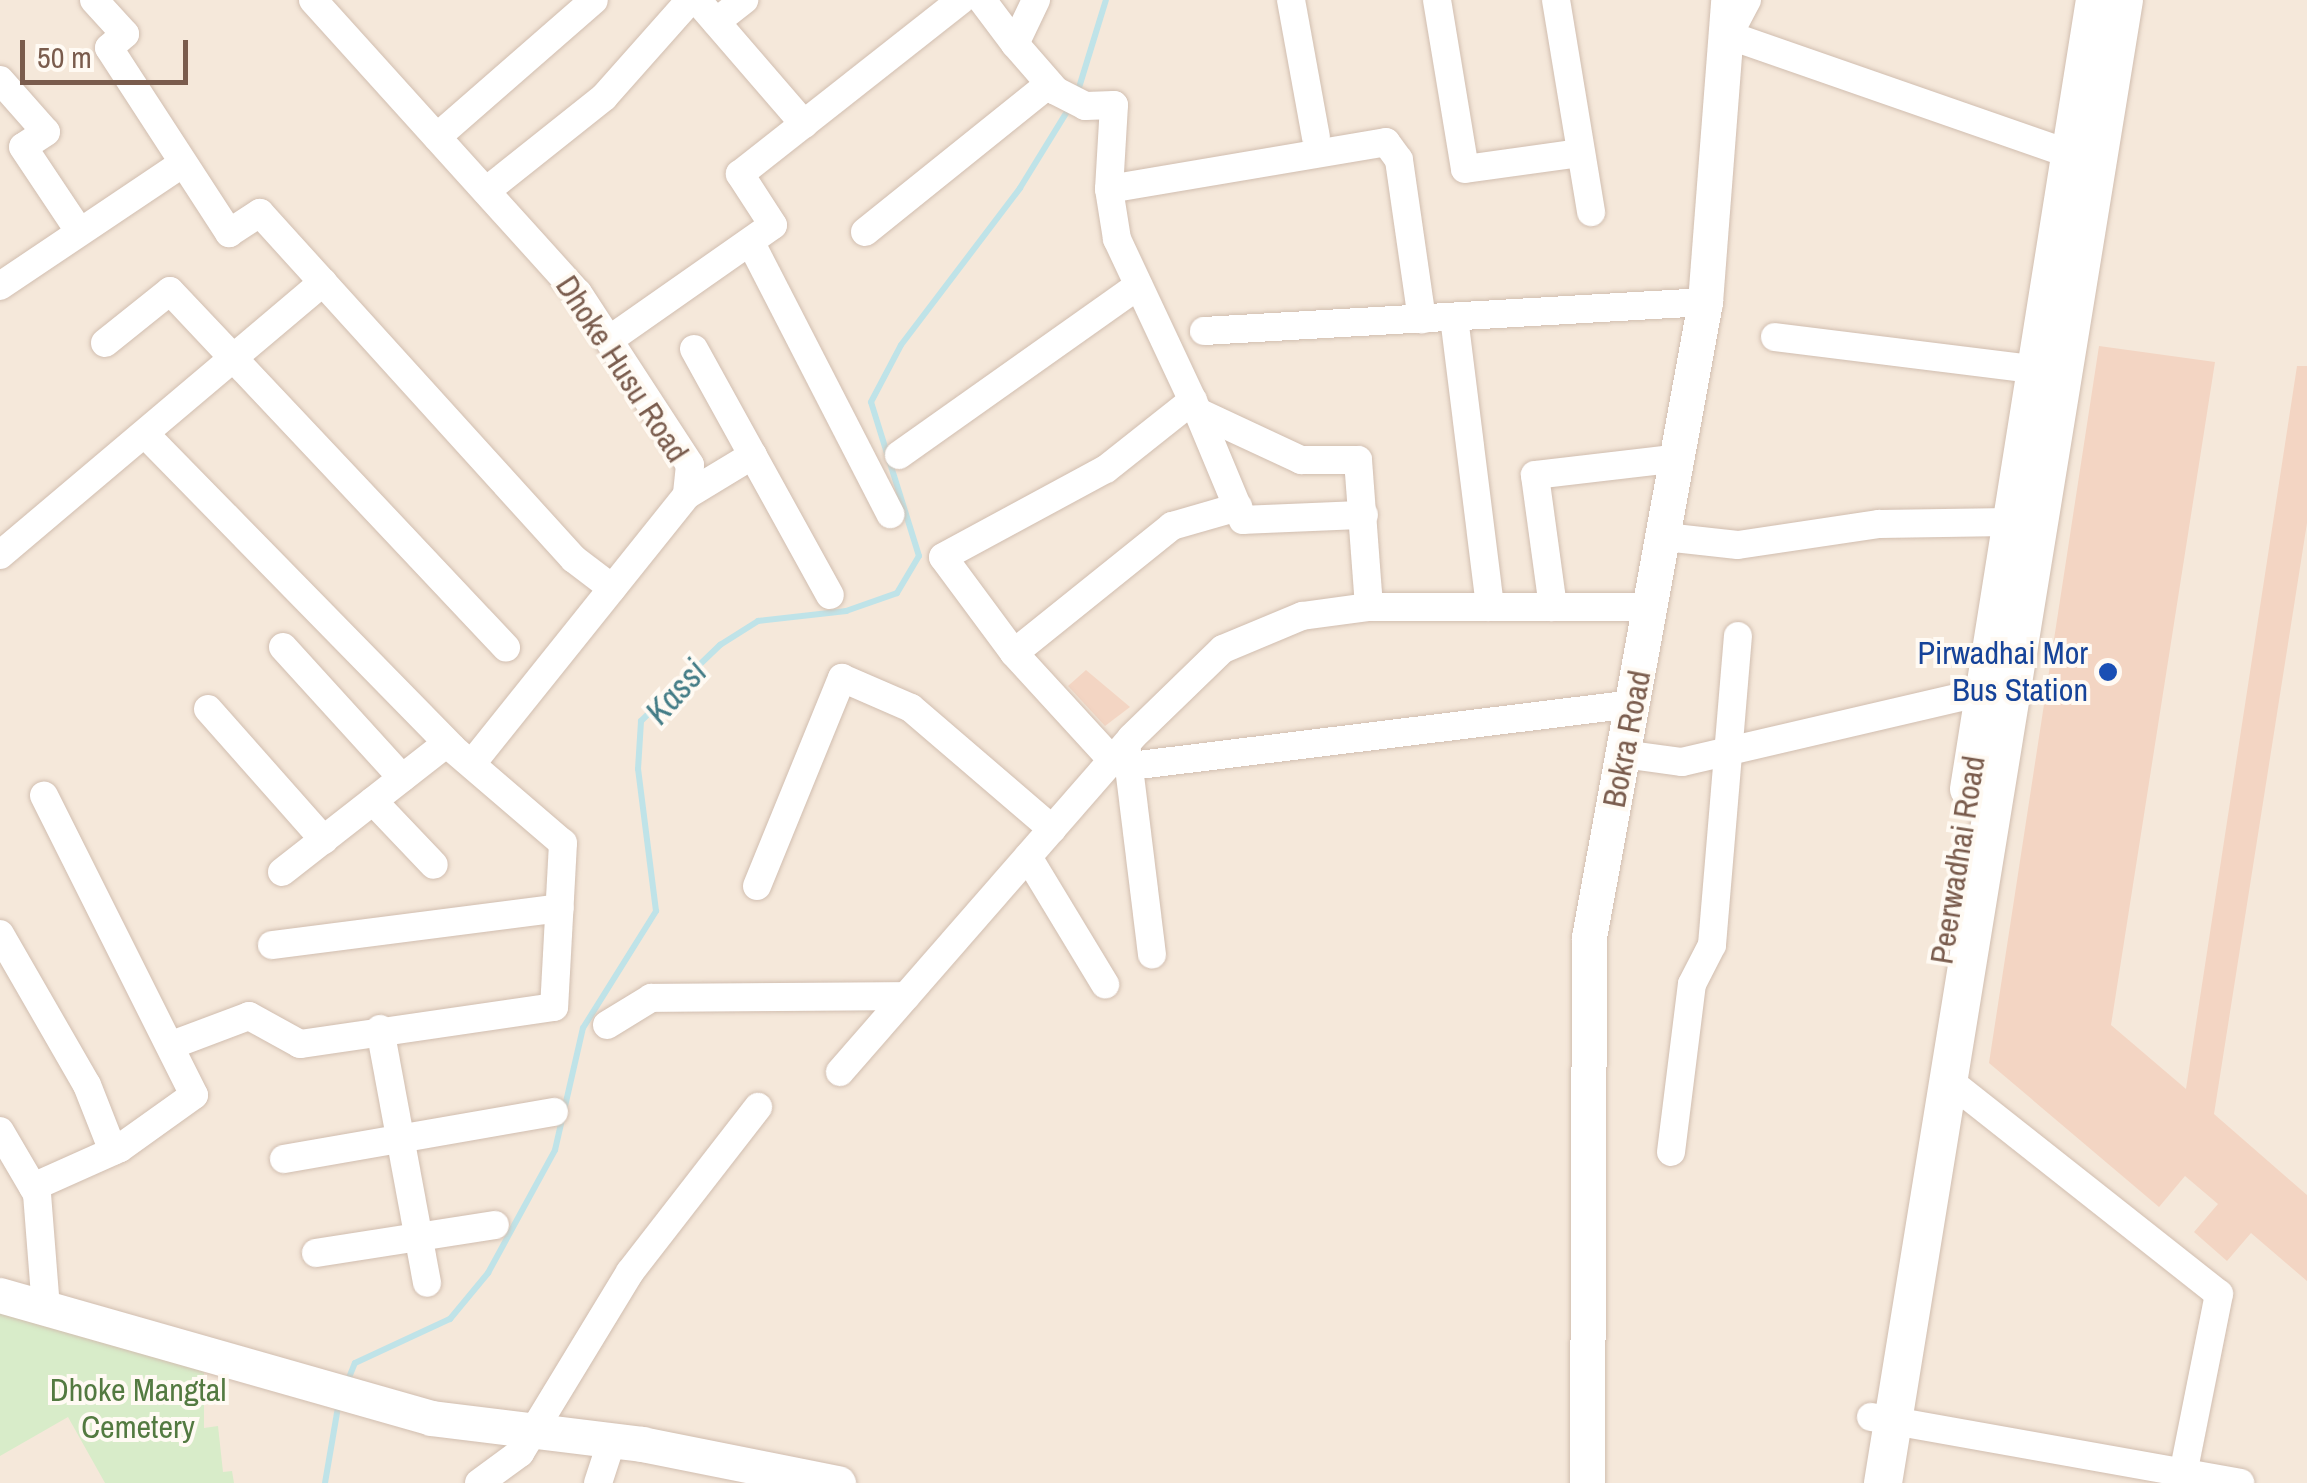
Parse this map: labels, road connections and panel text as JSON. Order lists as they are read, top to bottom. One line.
{"streets":{"main road":["Peerwadhai Road"],"street":["Dhoke Husu Road","Bokra Road"]},"water":["Kassi"],"parks":["Dhoke Mangtal Cemetery"],"places":["Pirwadhai Mor Bus Station"],"scale_bar":"50 m"}
